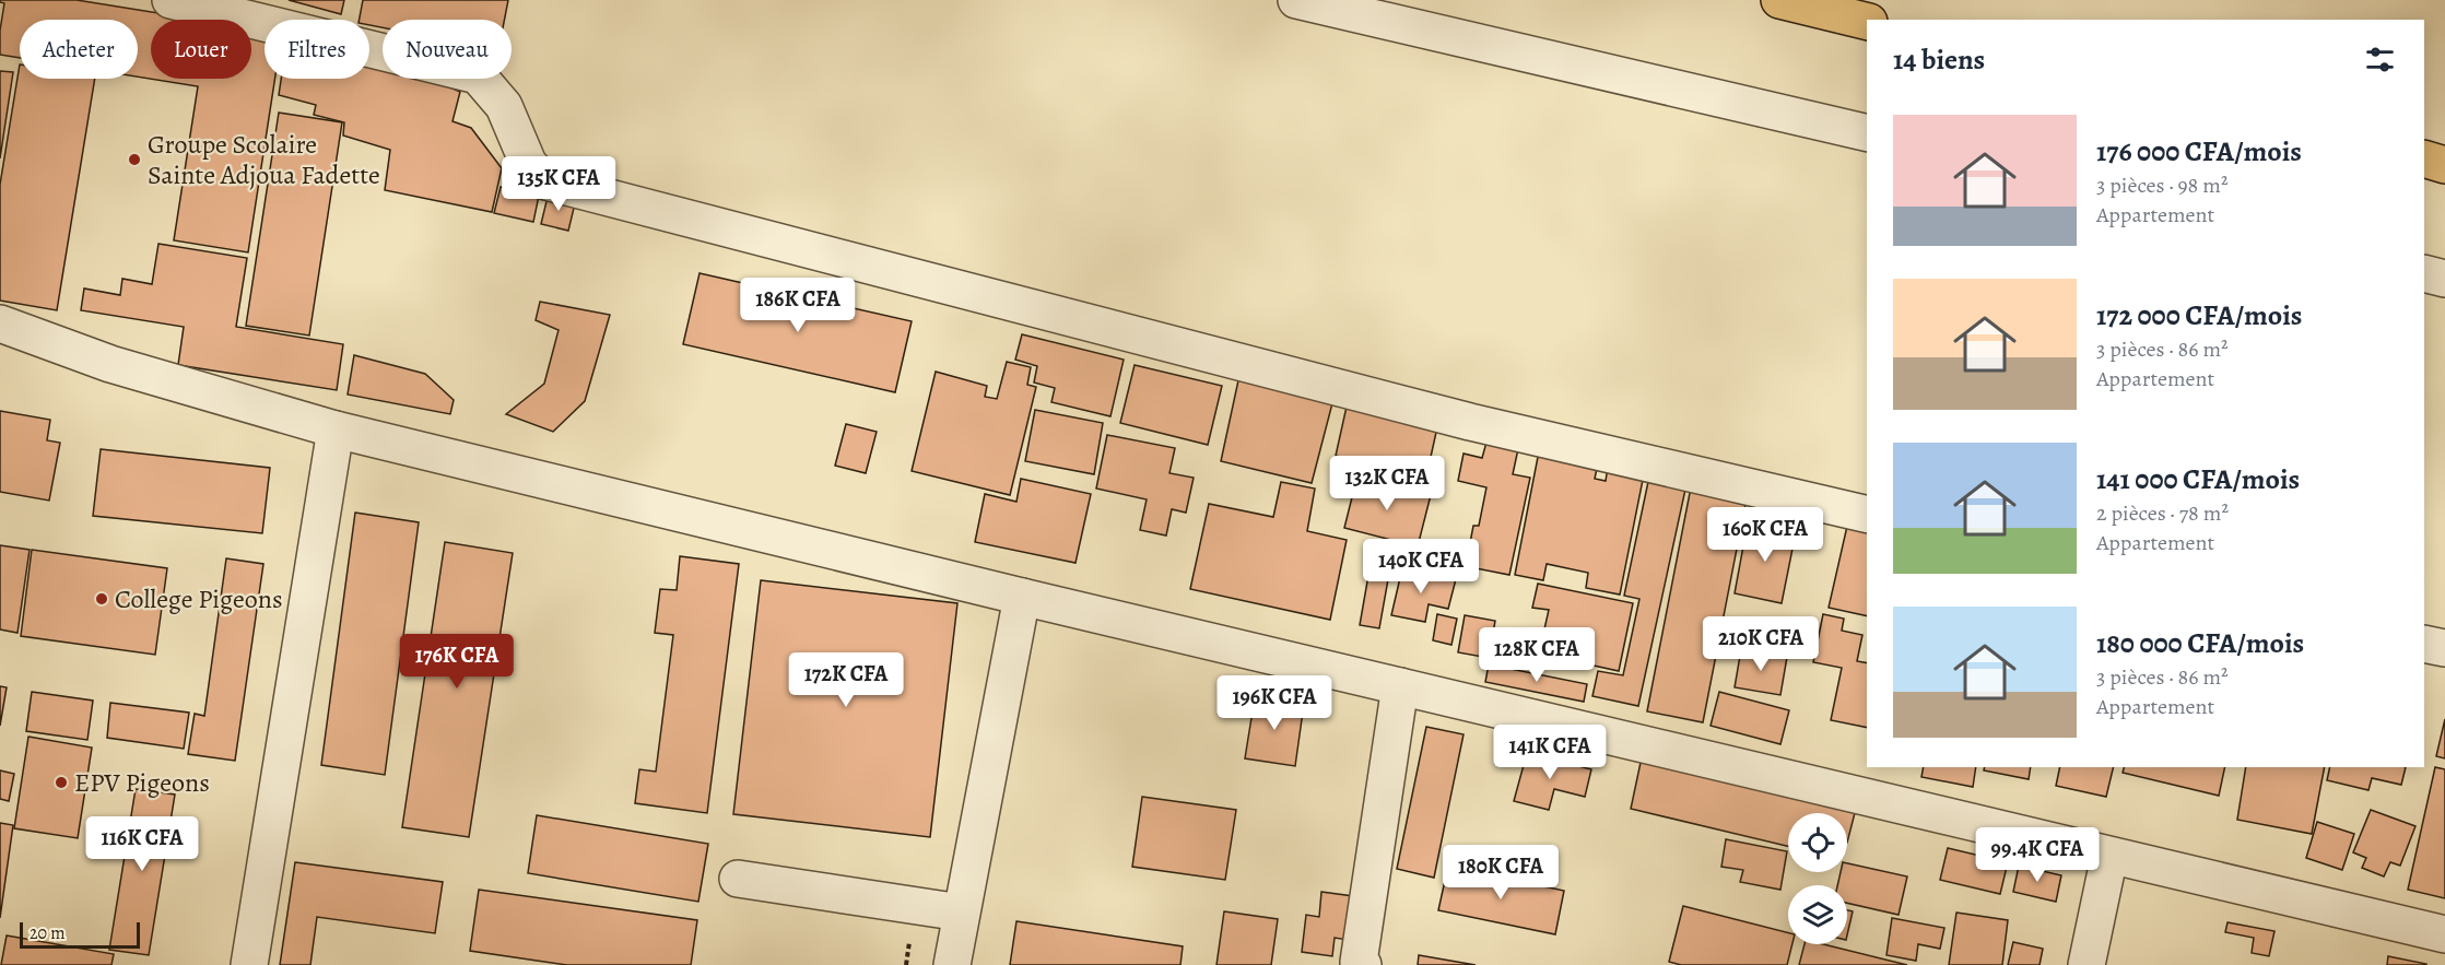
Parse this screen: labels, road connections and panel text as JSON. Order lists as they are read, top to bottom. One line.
{"places":["Groupe Scolaire Sainte Adjoua Fadette","College Pigeons","EPV Pigeons"],"scale_bar":"20 m","page":{"chip":["Acheter","Louer","Filtres","Nouveau"],"heading":"14 biens","list":[{"name":"176 000 CFA/mois","note":"3 pièces · 98 m² · Appartement"},{"name":"172 000 CFA/mois","note":"3 pièces · 86 m² · Appartement"},{"name":"141 000 CFA/mois","note":"2 pièces · 78 m² · Appartement"},{"name":"180 000 CFA/mois","note":"3 pièces · 86 m² · Appartement"}],"price":["135K CFA","186K CFA","132K CFA","160K CFA","140K CFA","210K CFA","128K CFA","176K CFA","172K CFA","196K CFA","141K CFA","116K CFA","99.4K CFA","180K CFA"],"scale":"20 m"}}
